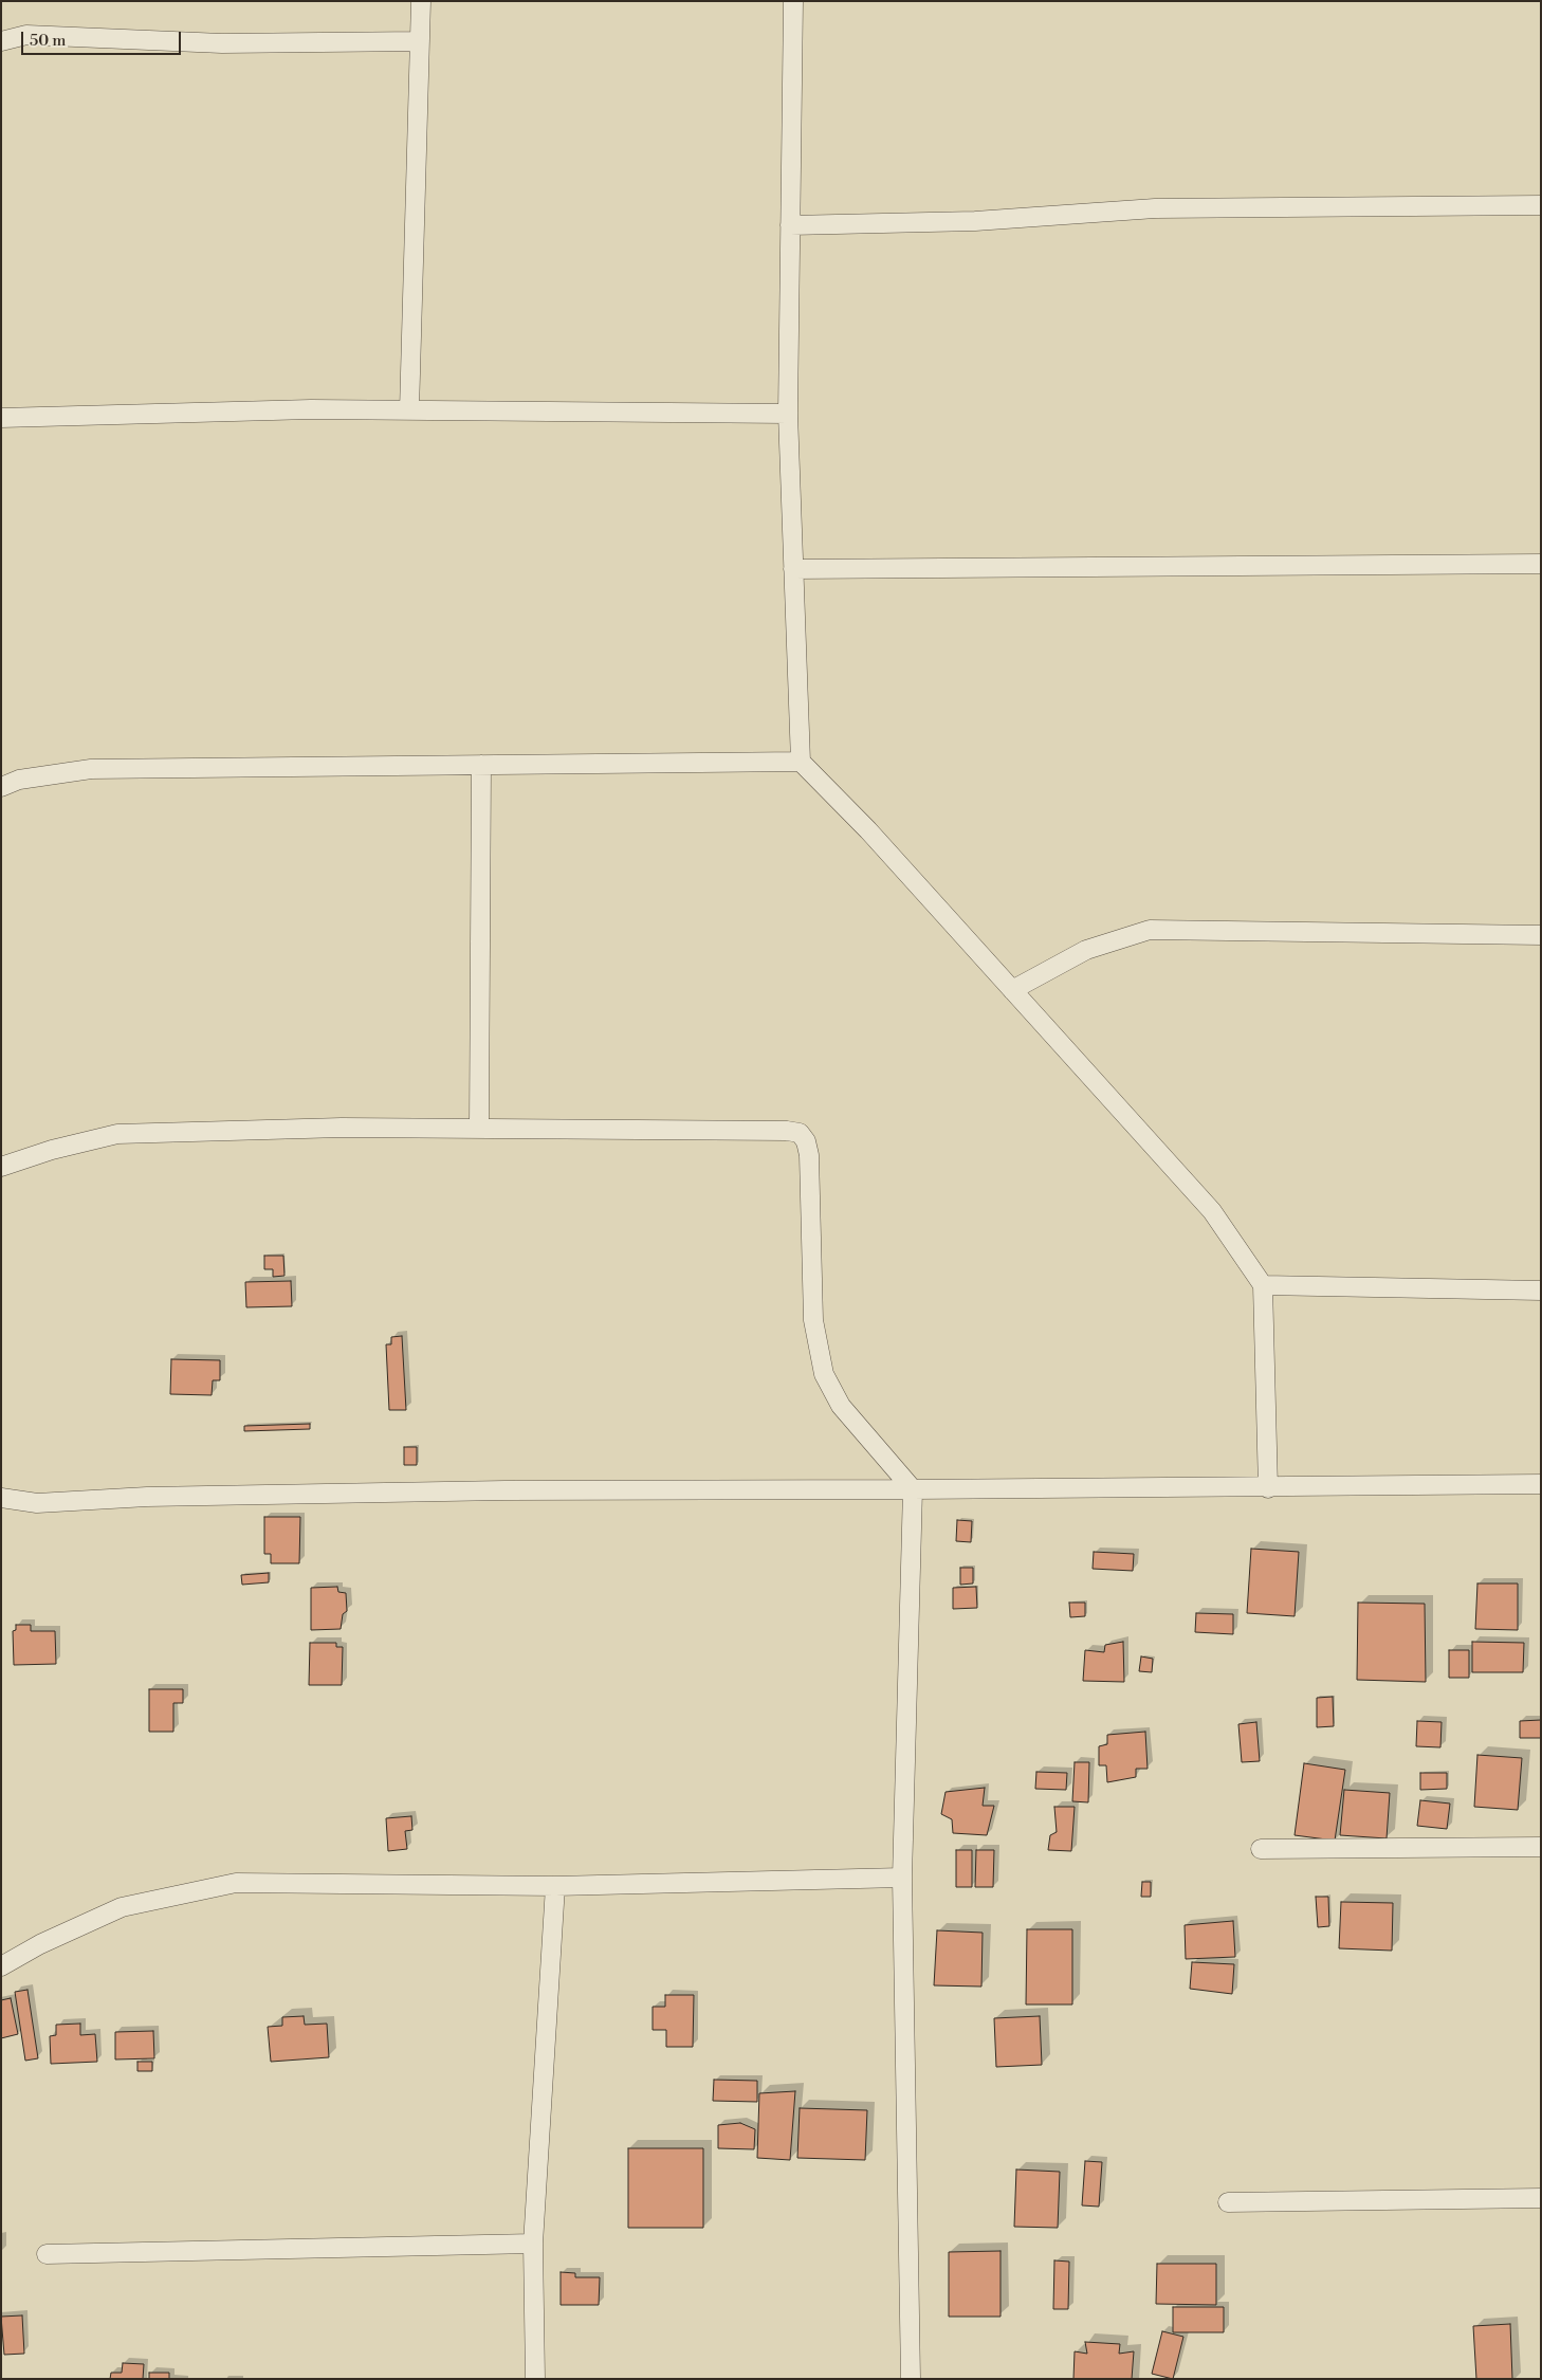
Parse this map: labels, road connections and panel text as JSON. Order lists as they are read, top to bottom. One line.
{"scale_bar":"50 m"}
